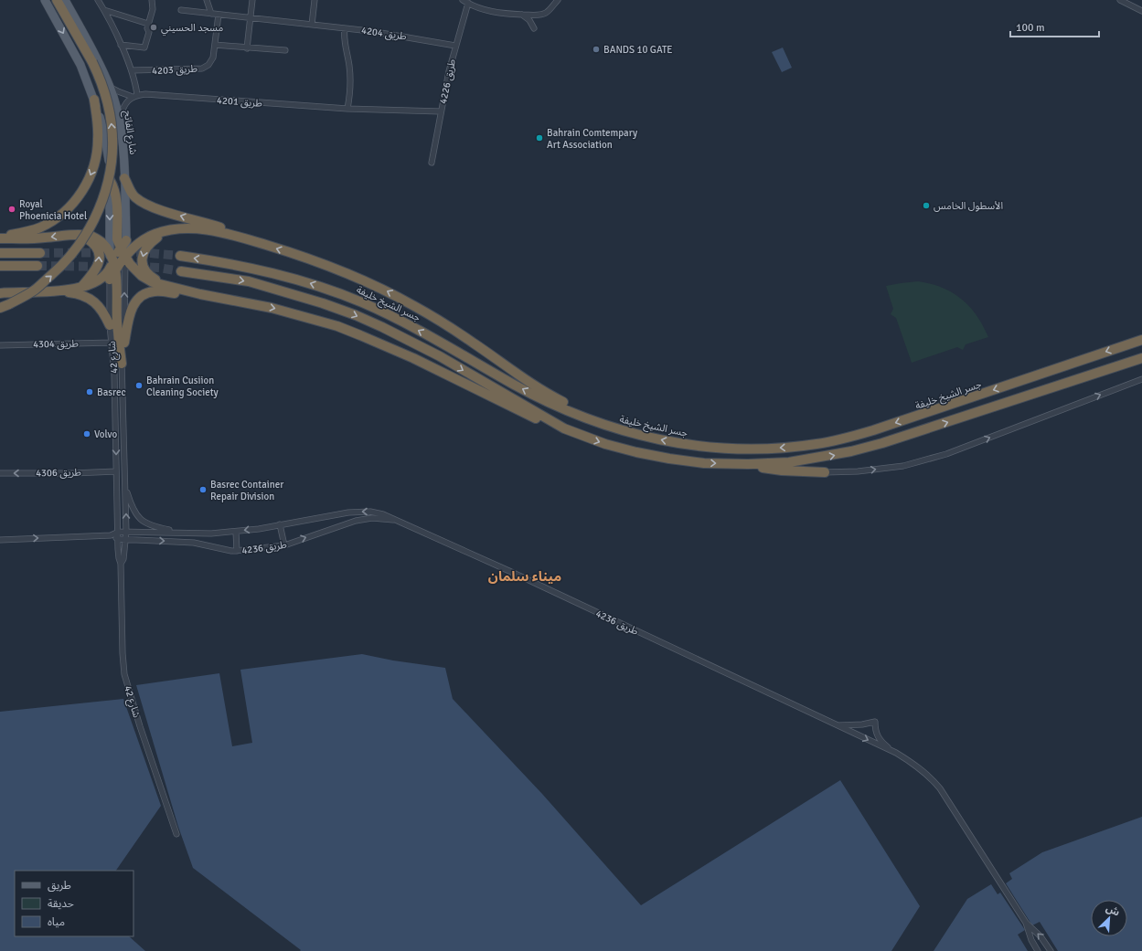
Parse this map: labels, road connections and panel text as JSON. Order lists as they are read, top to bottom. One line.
{"streets":{"highway":["جسر الشيخ خليفة"],"main road":["شارع الفاتح"],"street":["طريق 4204","طريق 4203","طريق 4226","طريق 4201","طريق 4304","شارع 42","طريق 4306","طريق 4236"]},"crossings":[["طريق 4204","طريق 4203"],["طريق 4204","طريق 4226"],["طريق 4226","طريق 4201"],["طريق 4201","شارع الفاتح"],["شارع الفاتح","شارع 42"],["طريق 4304","شارع 42"],["شارع 42","طريق 4306"],["شارع 42","طريق 4236"]],"one_way":["طريق 4306"],"districts":["ميناء سلمان"],"places":["مسجد الحسيني","BANDS 10 GATE","Bahrain Comtempary Art Association","الأسطول الخامس","Royal Phoenicia Hotel","Bahrain Cusiion Cleaning Society","Basrec","Volvo","Basrec Container Repair Division"],"legend":["طريق","حديقة","مياه"],"scale_bar":"100 m","north":"top right"}
